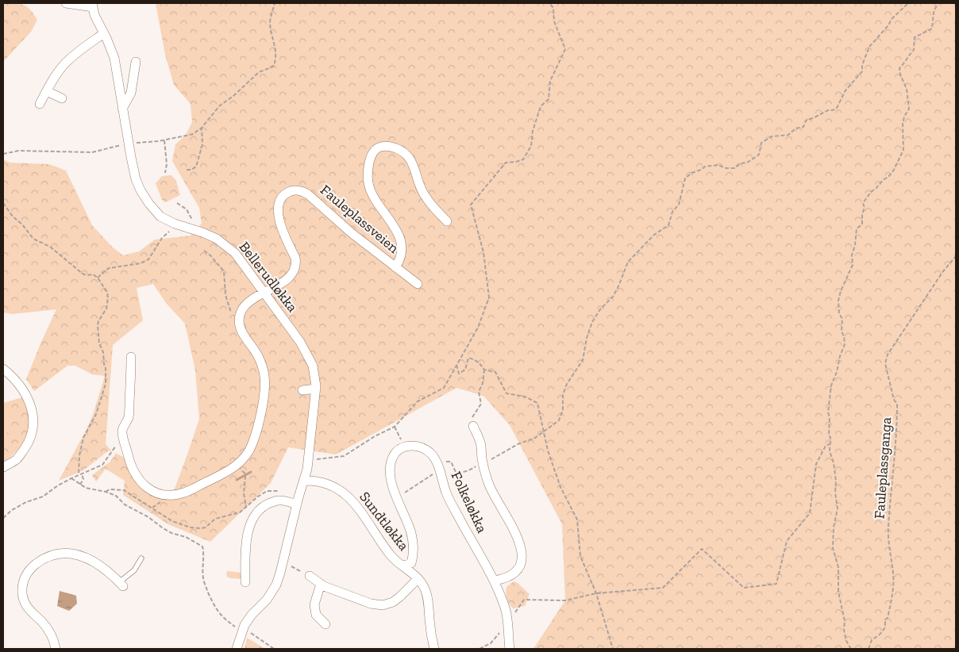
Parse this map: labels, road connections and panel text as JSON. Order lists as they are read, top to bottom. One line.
{"streets":{"street":["Fauleplassveien","Bellerudløkka","Folkeløkka","Sundtløkka"],"path":["Fauleplassganga"]},"crossings":[["Fauleplassveien","Bellerudløkka"],["Bellerudløkka","Sundtløkka"]]}
